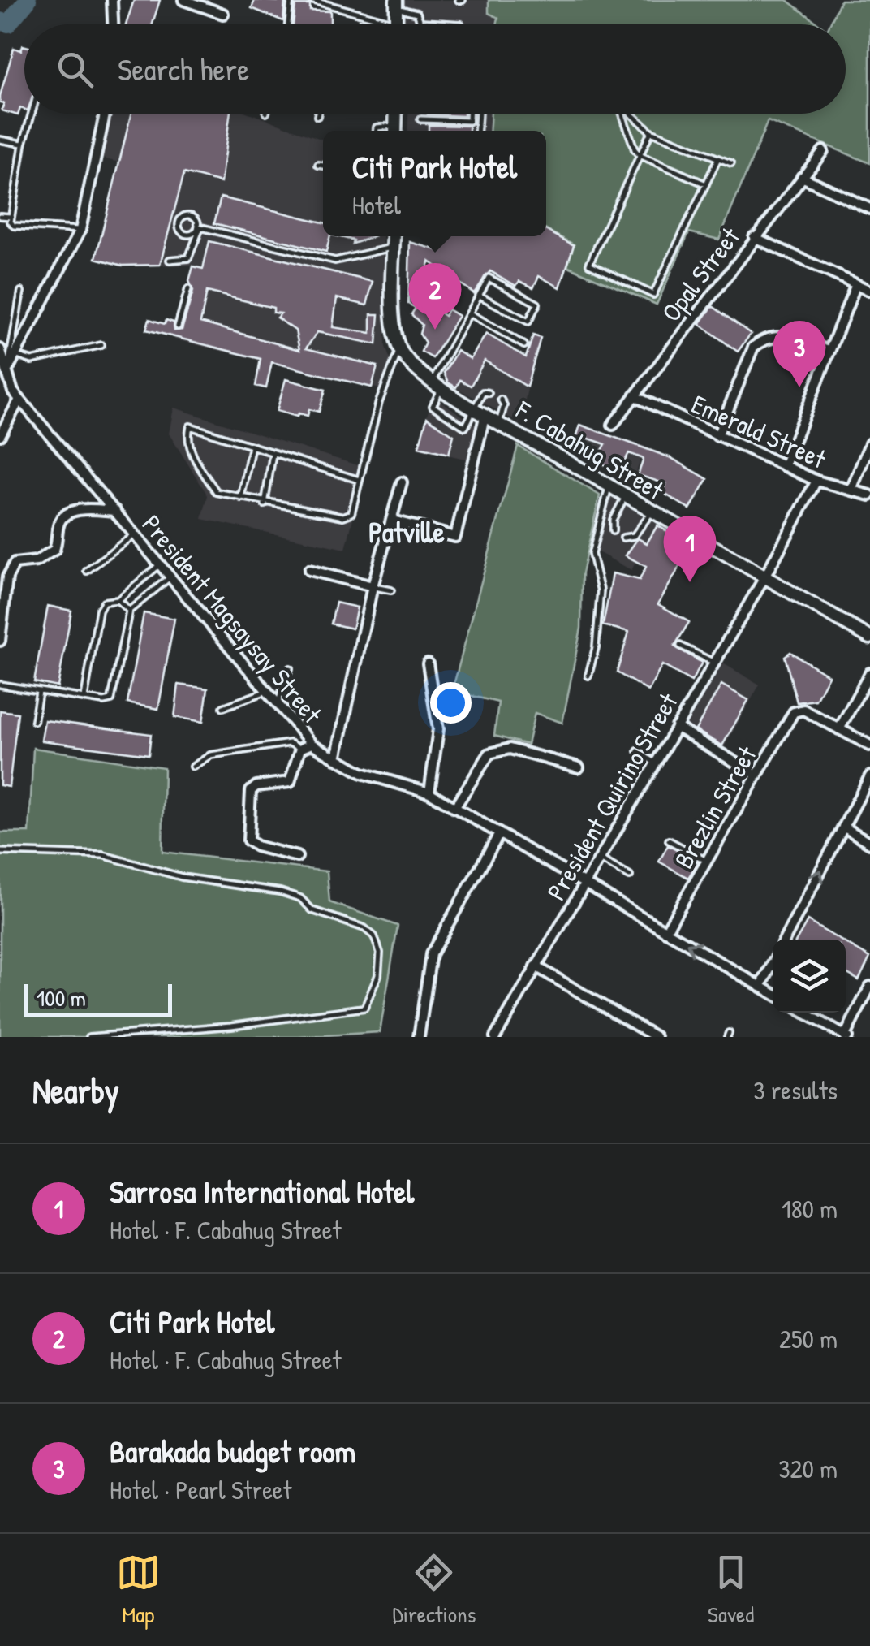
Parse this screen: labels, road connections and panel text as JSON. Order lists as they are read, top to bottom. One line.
{"streets":{"main road":["F. Cabahug Street"],"street":["Opal Street","Emerald Street","President Magsaysay Street","President Quirino Street","Brezlin Street"]},"crossings":[["Opal Street","Emerald Street"],["Emerald Street","President Quirino Street"],["F. Cabahug Street","President Quirino Street"],["President Magsaysay Street","President Quirino Street"],["President Magsaysay Street","Brezlin Street"]],"districts":["Patville"],"scale_bar":"100 m","page":{"search":"Search here","popup":["Citi Park Hotel","Hotel"],"pins":["2","3","1"],"scale":"100 m","heading":["Nearby","3 results"],"list":[{"mark":"1","name":"Sarrosa International Hotel","note":"Hotel · F. Cabahug Street","value":"180 m"},{"mark":"2","name":"Citi Park Hotel","note":"Hotel · F. Cabahug Street","value":"250 m"},{"mark":"3","name":"Barakada budget room","note":"Hotel · Pearl Street","value":"320 m"}],"nav":["Map","Directions","Saved"]}}
